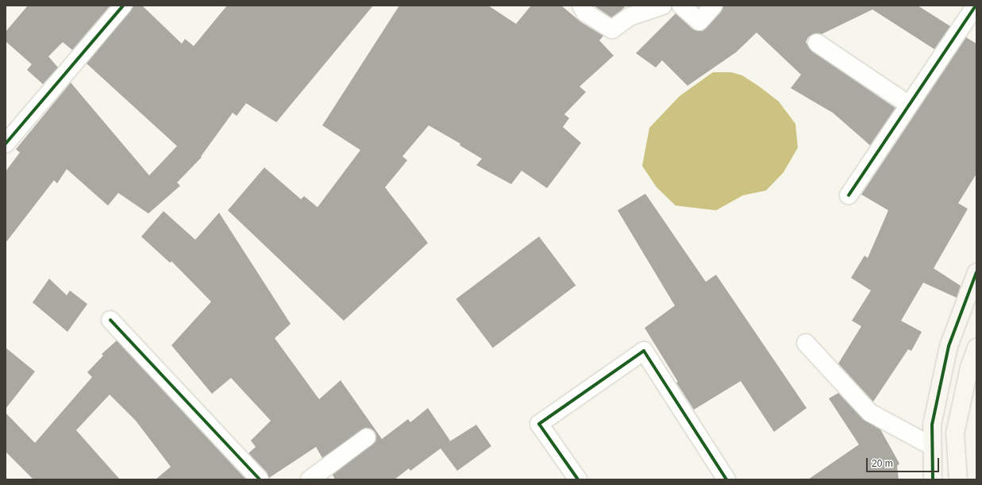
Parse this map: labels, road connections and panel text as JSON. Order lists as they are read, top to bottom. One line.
{"scale_bar":"20 m"}
